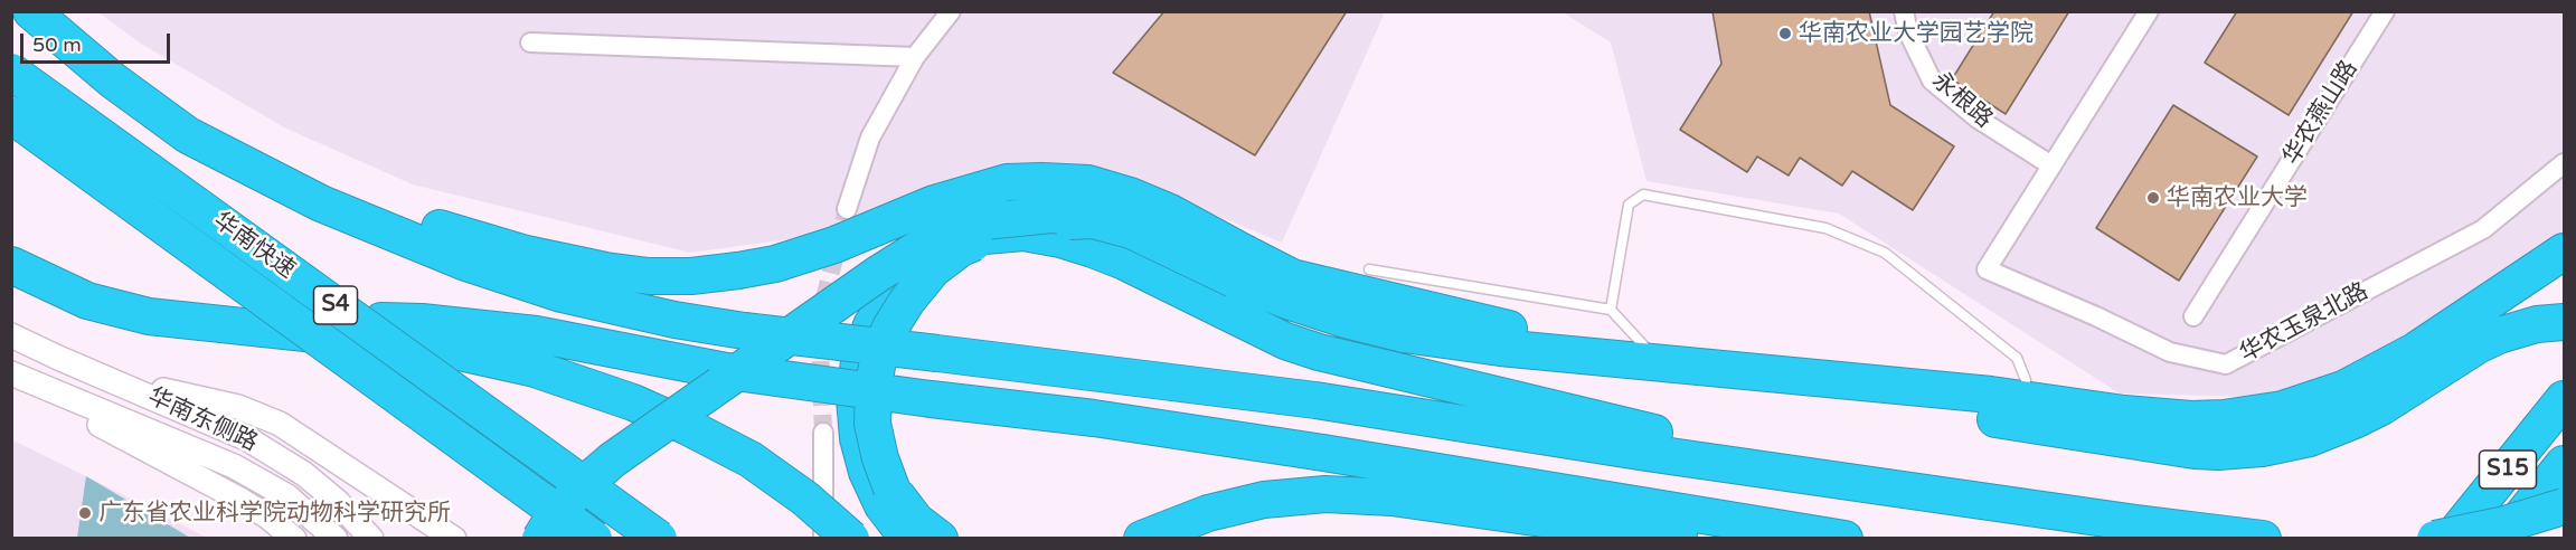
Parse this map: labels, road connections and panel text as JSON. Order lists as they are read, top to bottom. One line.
{"streets":{"highway":["华南快速","S4","S15"],"street":["永根路","华农燕山路","华农玉泉北路","华南东侧路"]},"crossings":[["永根路","华农玉泉北路"]],"places":["华南农业大学园艺学院","华南农业大学","广东省农业科学院动物科学研究所"],"scale_bar":"50 m"}
